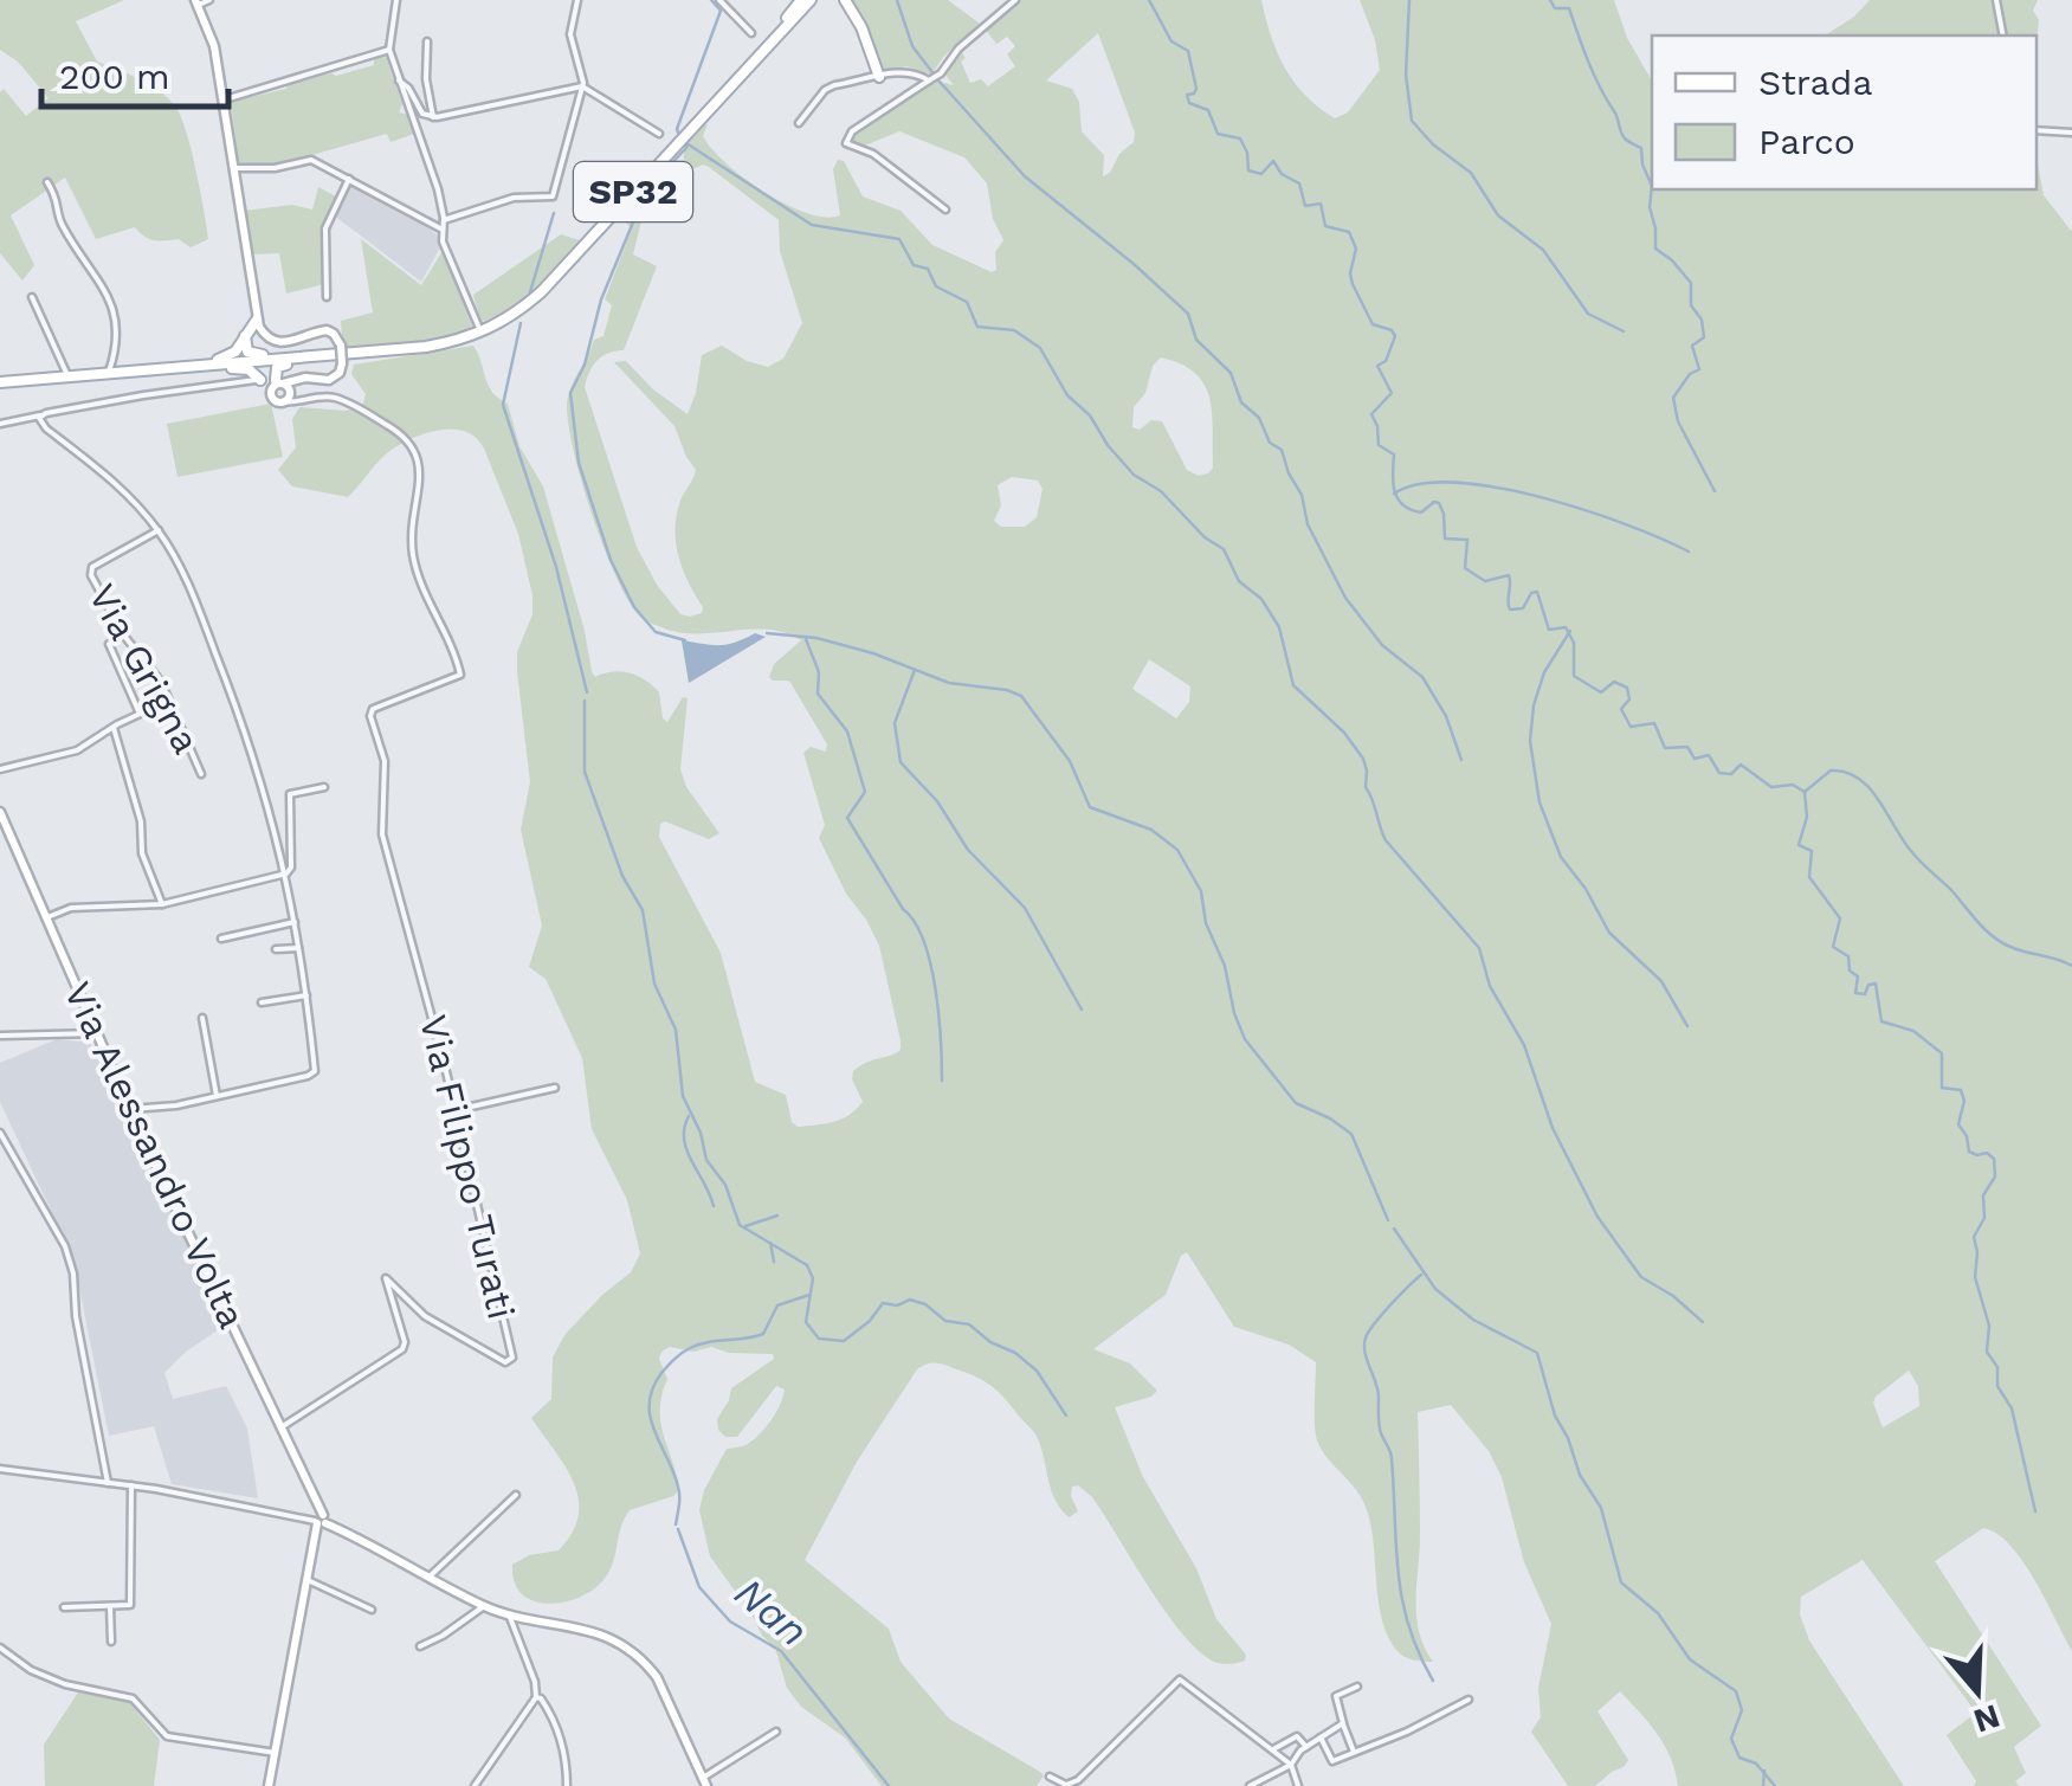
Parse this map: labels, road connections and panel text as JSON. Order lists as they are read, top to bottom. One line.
{"streets":{"main road":["SP32"],"street":["Via Grigna","Via Alessandro Volta","Via Filippo Turati"]},"crossings":[["Via Alessandro Volta","Via Filippo Turati"]],"water":["Nan"],"legend":["Strada","Parco"],"scale_bar":"200 m","north":"bottom"}
